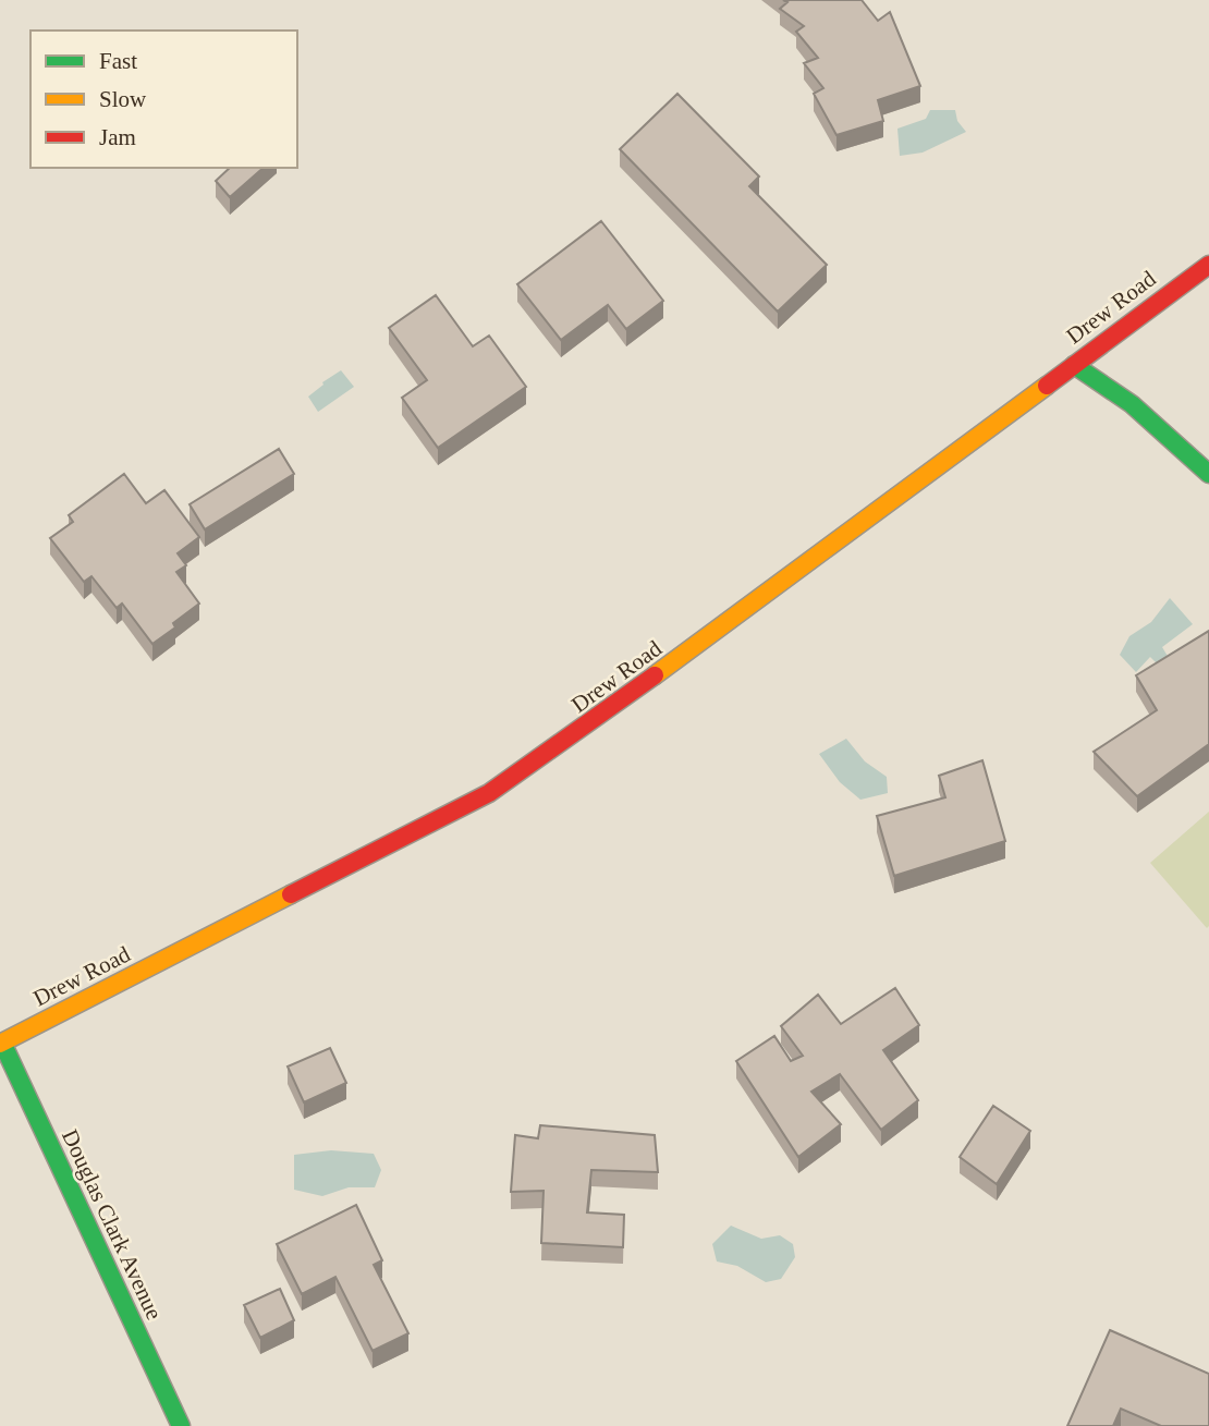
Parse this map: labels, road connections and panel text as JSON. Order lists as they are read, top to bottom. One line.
{"streets":{"street":["Drew Road","Douglas Clark Avenue"]},"crossings":[["Drew Road","Douglas Clark Avenue"]],"legend":["Fast","Slow","Jam"]}
